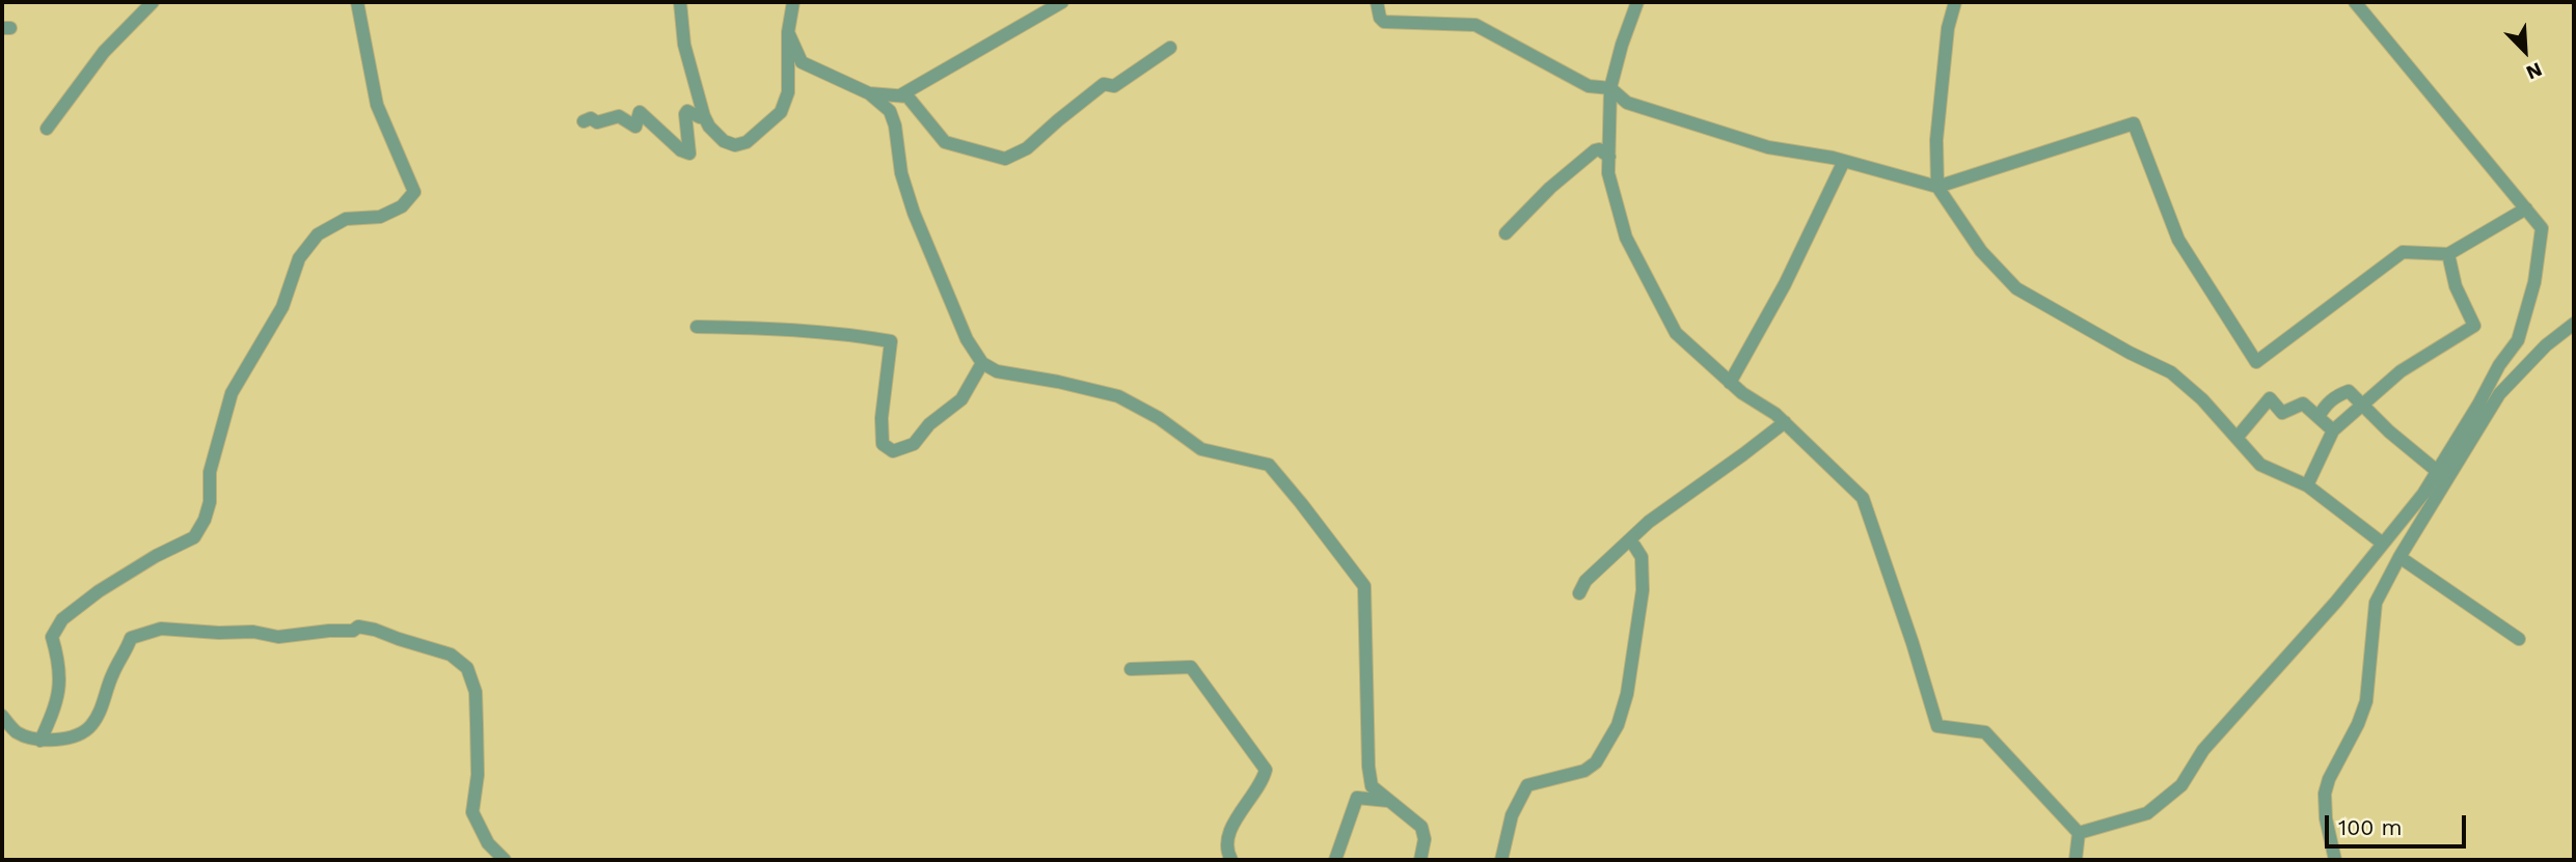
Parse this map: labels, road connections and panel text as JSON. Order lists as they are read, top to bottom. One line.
{"scale_bar":"100 m","north":"bottom right"}
